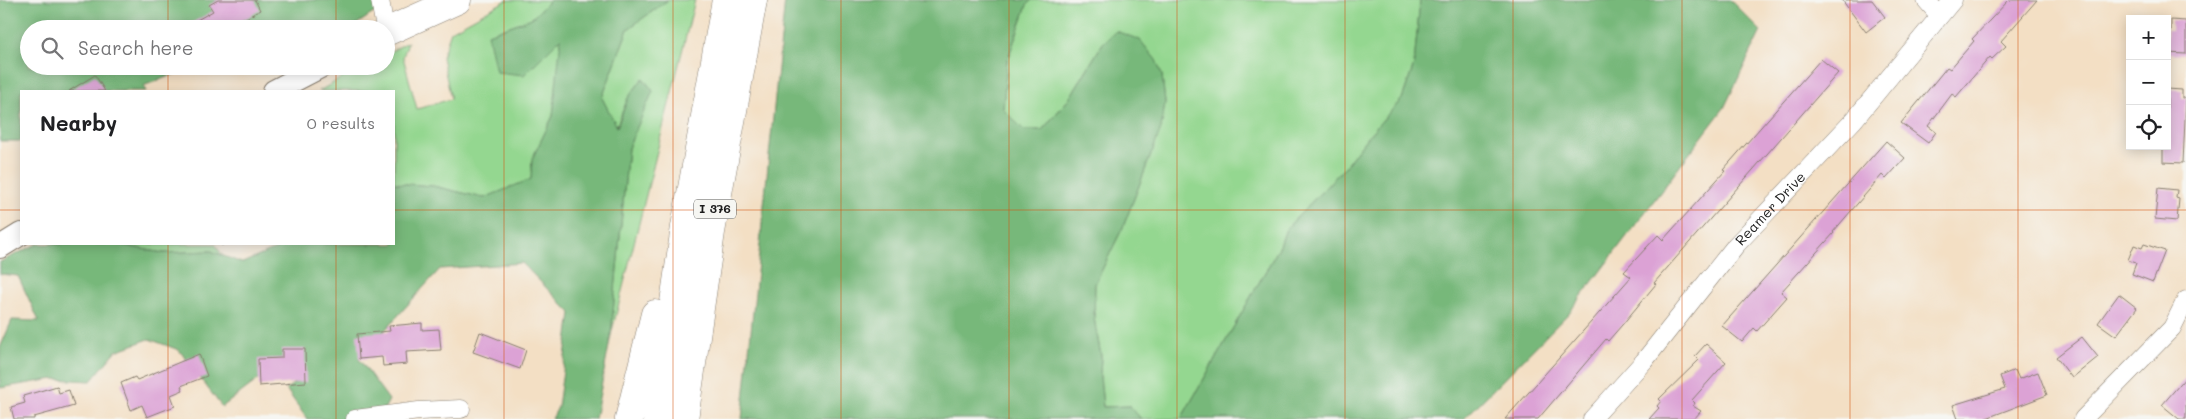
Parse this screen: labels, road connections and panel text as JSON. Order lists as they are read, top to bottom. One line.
{"streets":{"highway":["I 376"],"street":["Reamer Drive"]},"page":{"map_buttons":["+","−"],"search":"Search here","heading":["Nearby","0 results"]}}
